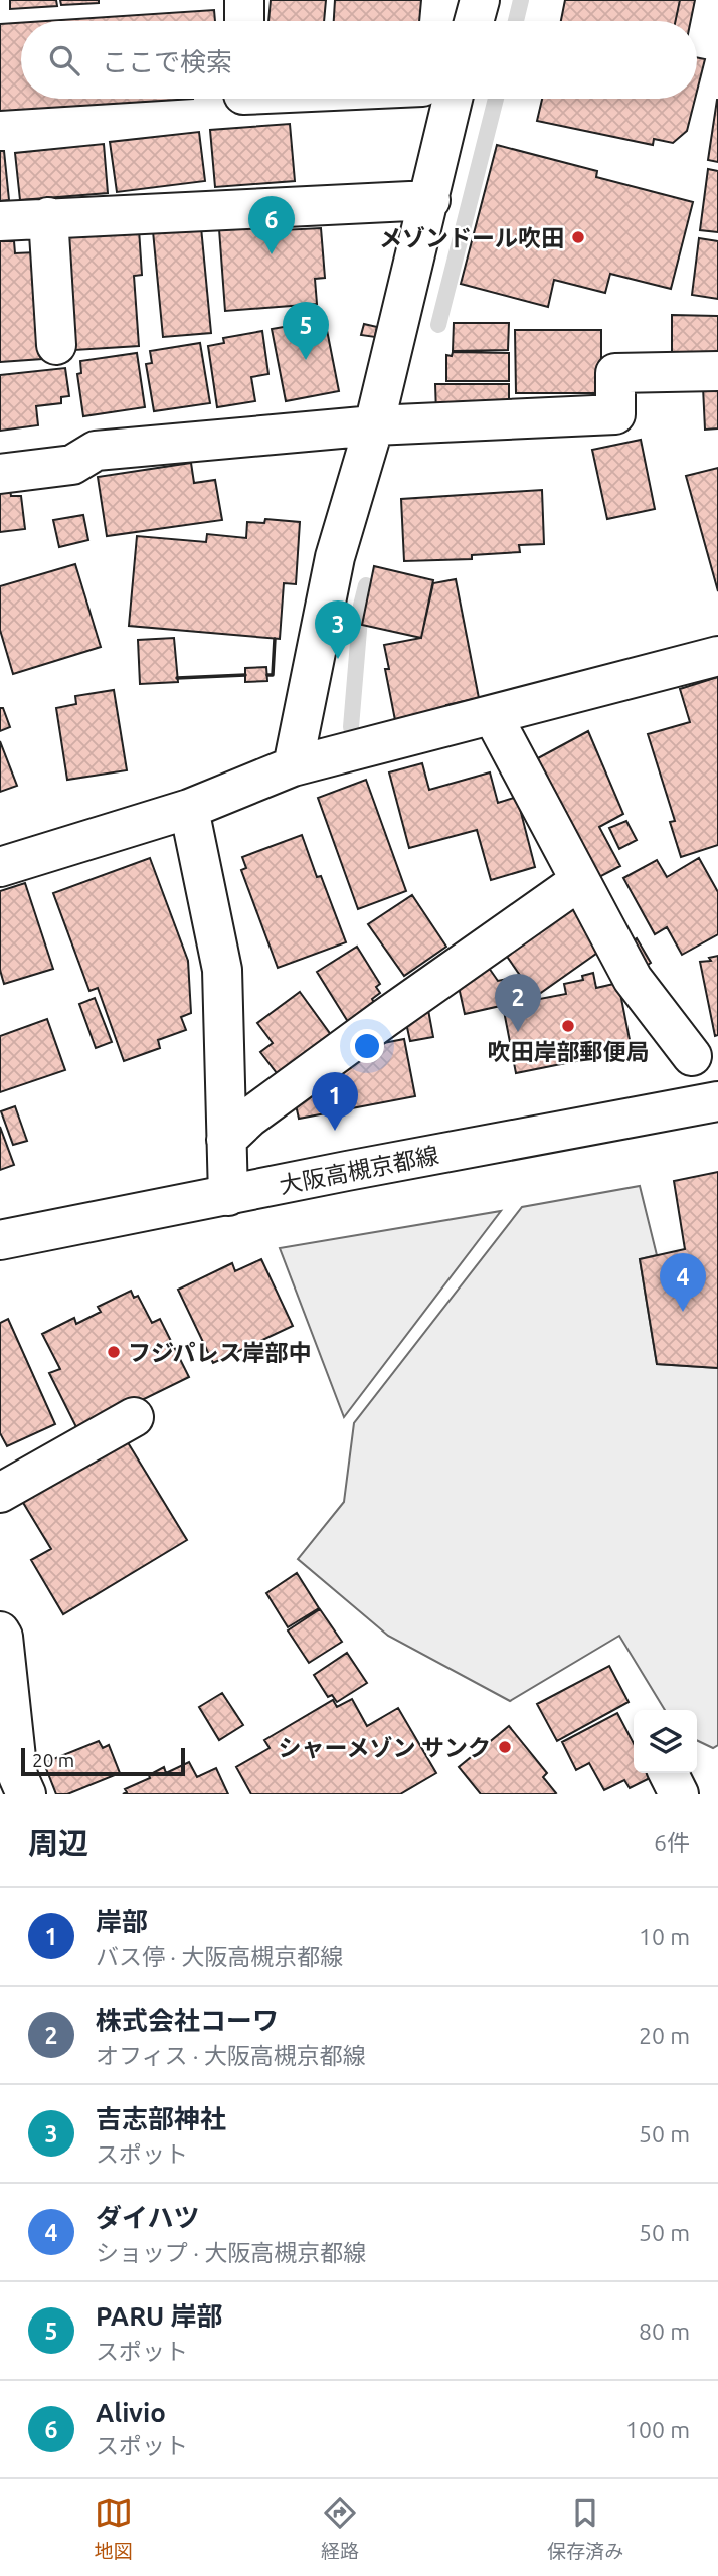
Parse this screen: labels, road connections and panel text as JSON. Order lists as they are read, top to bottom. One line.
{"streets":{"street":["大阪高槻京都線"]},"places":["メゾンドール吹田","吹田岸部郵便局","フジパレス岸部中","シャーメゾン サンク"],"scale_bar":"20 m","page":{"search":"ここで検索","pins":["6","5","3","2","1","4"],"scale":"20 m","heading":["周辺","6件"],"list":[{"mark":"1","name":"岸部","note":"バス停 · 大阪高槻京都線","value":"10 m"},{"mark":"2","name":"株式会社コーワ","note":"オフィス · 大阪高槻京都線","value":"20 m"},{"mark":"3","name":"吉志部神社","note":"スポット","value":"50 m"},{"mark":"4","name":"ダイハツ","note":"ショップ · 大阪高槻京都線","value":"50 m"},{"mark":"5","name":"PARU 岸部","note":"スポット","value":"80 m"},{"mark":"6","name":"Alivio","note":"スポット","value":"100 m"}],"nav":["地図","経路","保存済み"]}}
